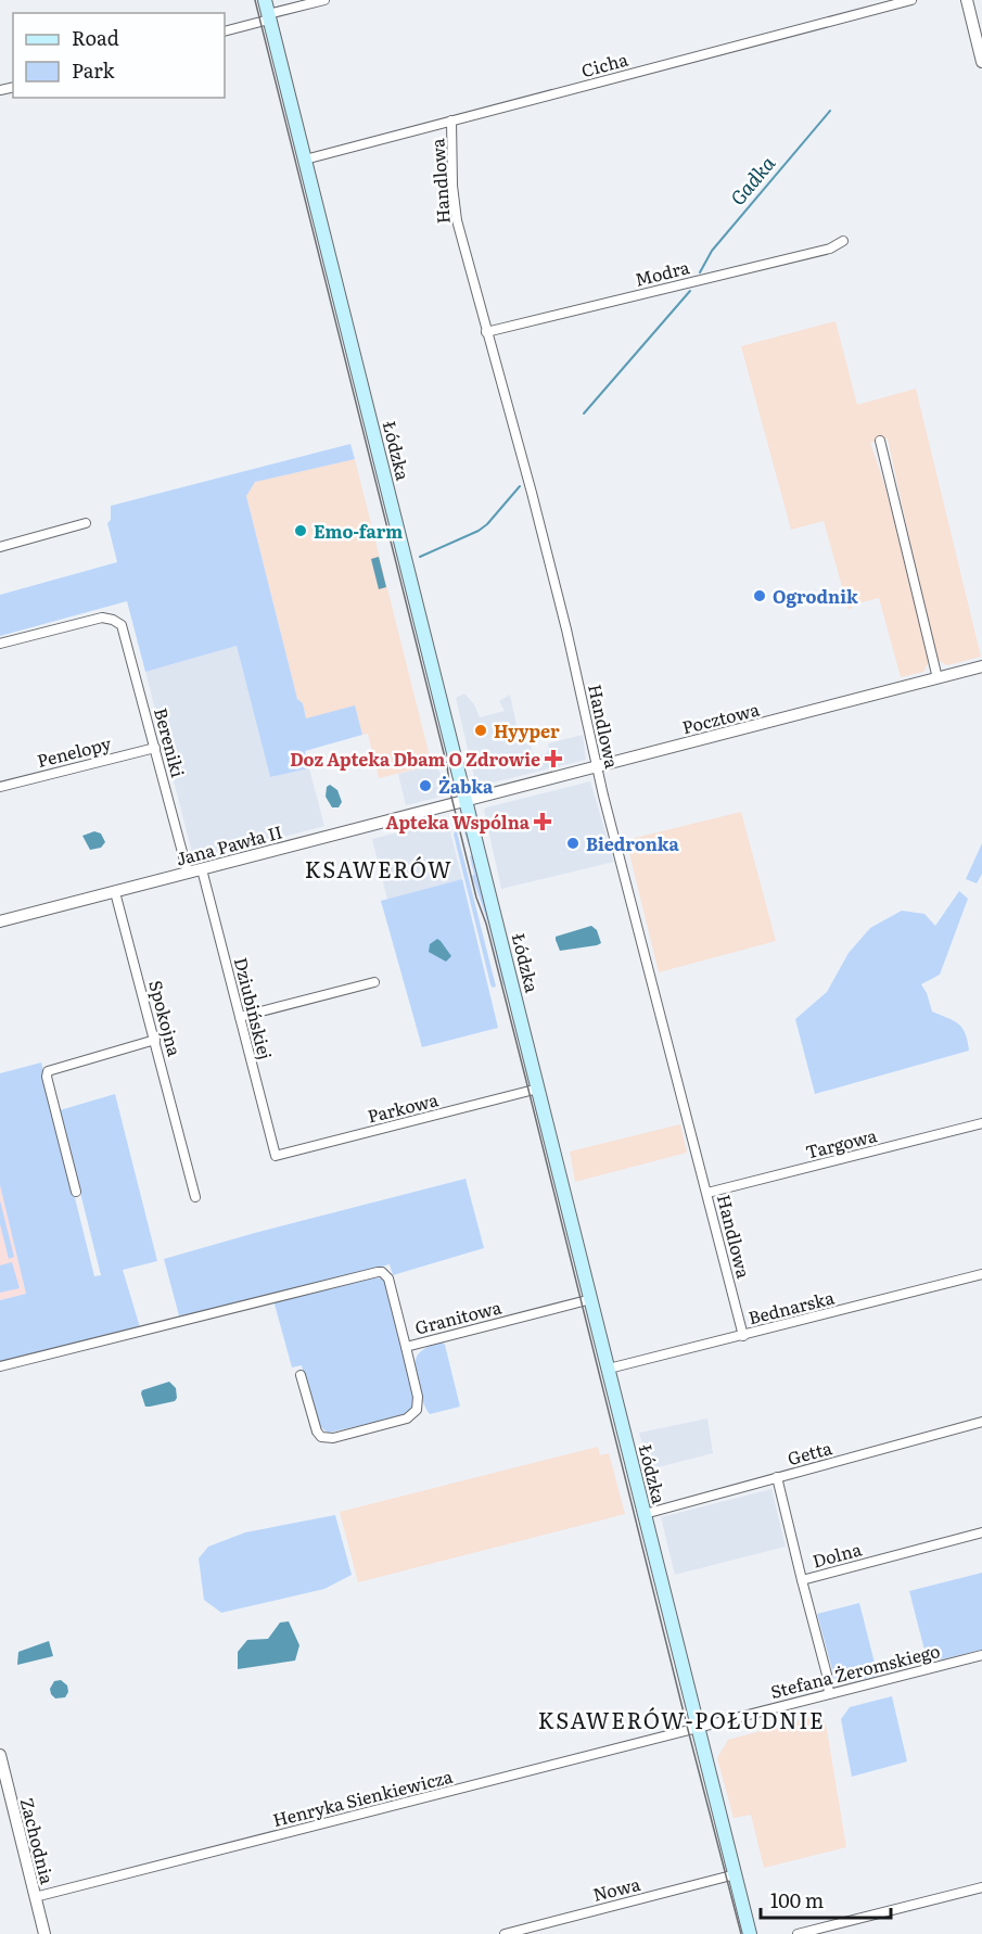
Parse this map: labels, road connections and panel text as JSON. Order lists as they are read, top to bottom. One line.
{"streets":{"main road":["Łódzka"],"street":["Cicha","Handlowa","Modra","Pocztowa","Bereniki","Penelopy","Jana Pawła II","Dziubińskiej","Spokojna","Parkowa","Targowa","Bednarska","Granitowa","Getta","Dolna","Stefana Żeromskiego","Henryka Sienkiewicza","Zachodnia","Nowa"]},"crossings":[["Cicha","Handlowa"],["Cicha","Łódzka"],["Handlowa","Modra"],["Handlowa","Pocztowa"],["Handlowa","Targowa"],["Handlowa","Bednarska"],["Łódzka","Pocztowa"],["Łódzka","Jana Pawła II"],["Łódzka","Parkowa"],["Łódzka","Bednarska"],["Łódzka","Granitowa"],["Łódzka","Getta"],["Łódzka","Stefana Żeromskiego"],["Łódzka","Henryka Sienkiewicza"],["Łódzka","Nowa"],["Pocztowa","Jana Pawła II"],["Bereniki","Penelopy"],["Bereniki","Jana Pawła II"],["Jana Pawła II","Dziubińskiej"],["Jana Pawła II","Spokojna"],["Dziubińskiej","Parkowa"],["Getta","Dolna"],["Stefana Żeromskiego","Henryka Sienkiewicza"],["Henryka Sienkiewicza","Zachodnia"]],"districts":["KSAWERÓW","KSAWERÓW-POŁUDNIE"],"water":["Gadka"],"places":{"other":["Emo-farm","Ogrodnik","Hyyper","Żabka","Biedronka"],"health":["Doz Apteka Dbam O Zdrowie","Apteka Wspólna"]},"legend":["Road","Park"],"scale_bar":"100 m"}
